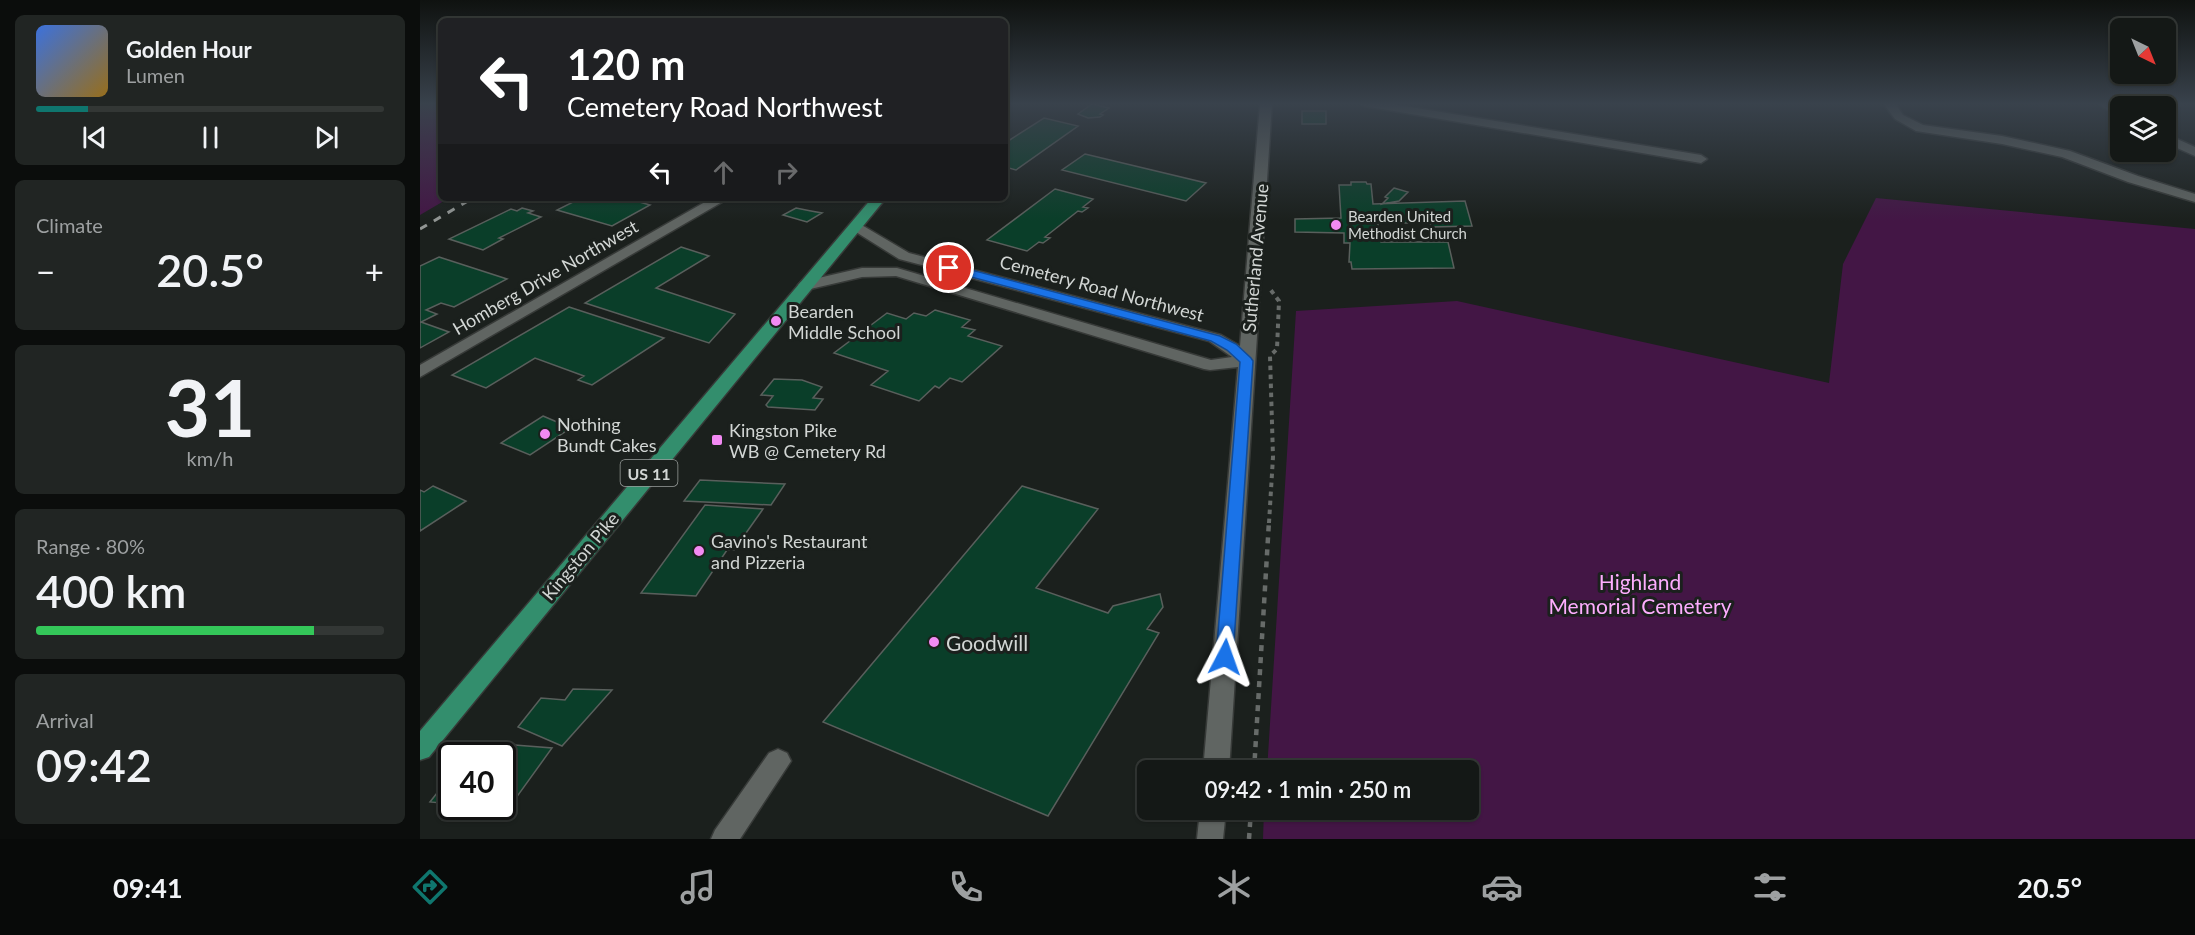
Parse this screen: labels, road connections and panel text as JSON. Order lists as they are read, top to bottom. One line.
{"streets":{"main road":["US 11","Kingston Pike"],"street":["Sutherland Avenue","Homberg Drive Northwest","Cemetery Road Northwest"]},"crossings":[["Sutherland Avenue","Cemetery Road Northwest"],["Cemetery Road Northwest","Kingston Pike"]],"parks":["Highland Memorial Cemetery"],"places":{"other":["Bearden United Methodist Church","Bearden Middle School","Nothing Bundt Cakes","Gavino's Restaurant and Pizzeria","Goodwill"],"transit":["Kingston Pike WB @ Cemetery Rd"]},"north":"bottom right","page":{"turn":["120 m","Cemetery Road Northwest"],"song":["Golden Hour","Lumen"],"tile":["Climate",["31","km/h"],["Range · 80%","400 km"],["Arrival","09:42"]],"heat":["−","20.5°","+"],"limit":"40","trip":"09:42 · 1 min · 250 m","tabs":["09:41","20.5°"]}}
